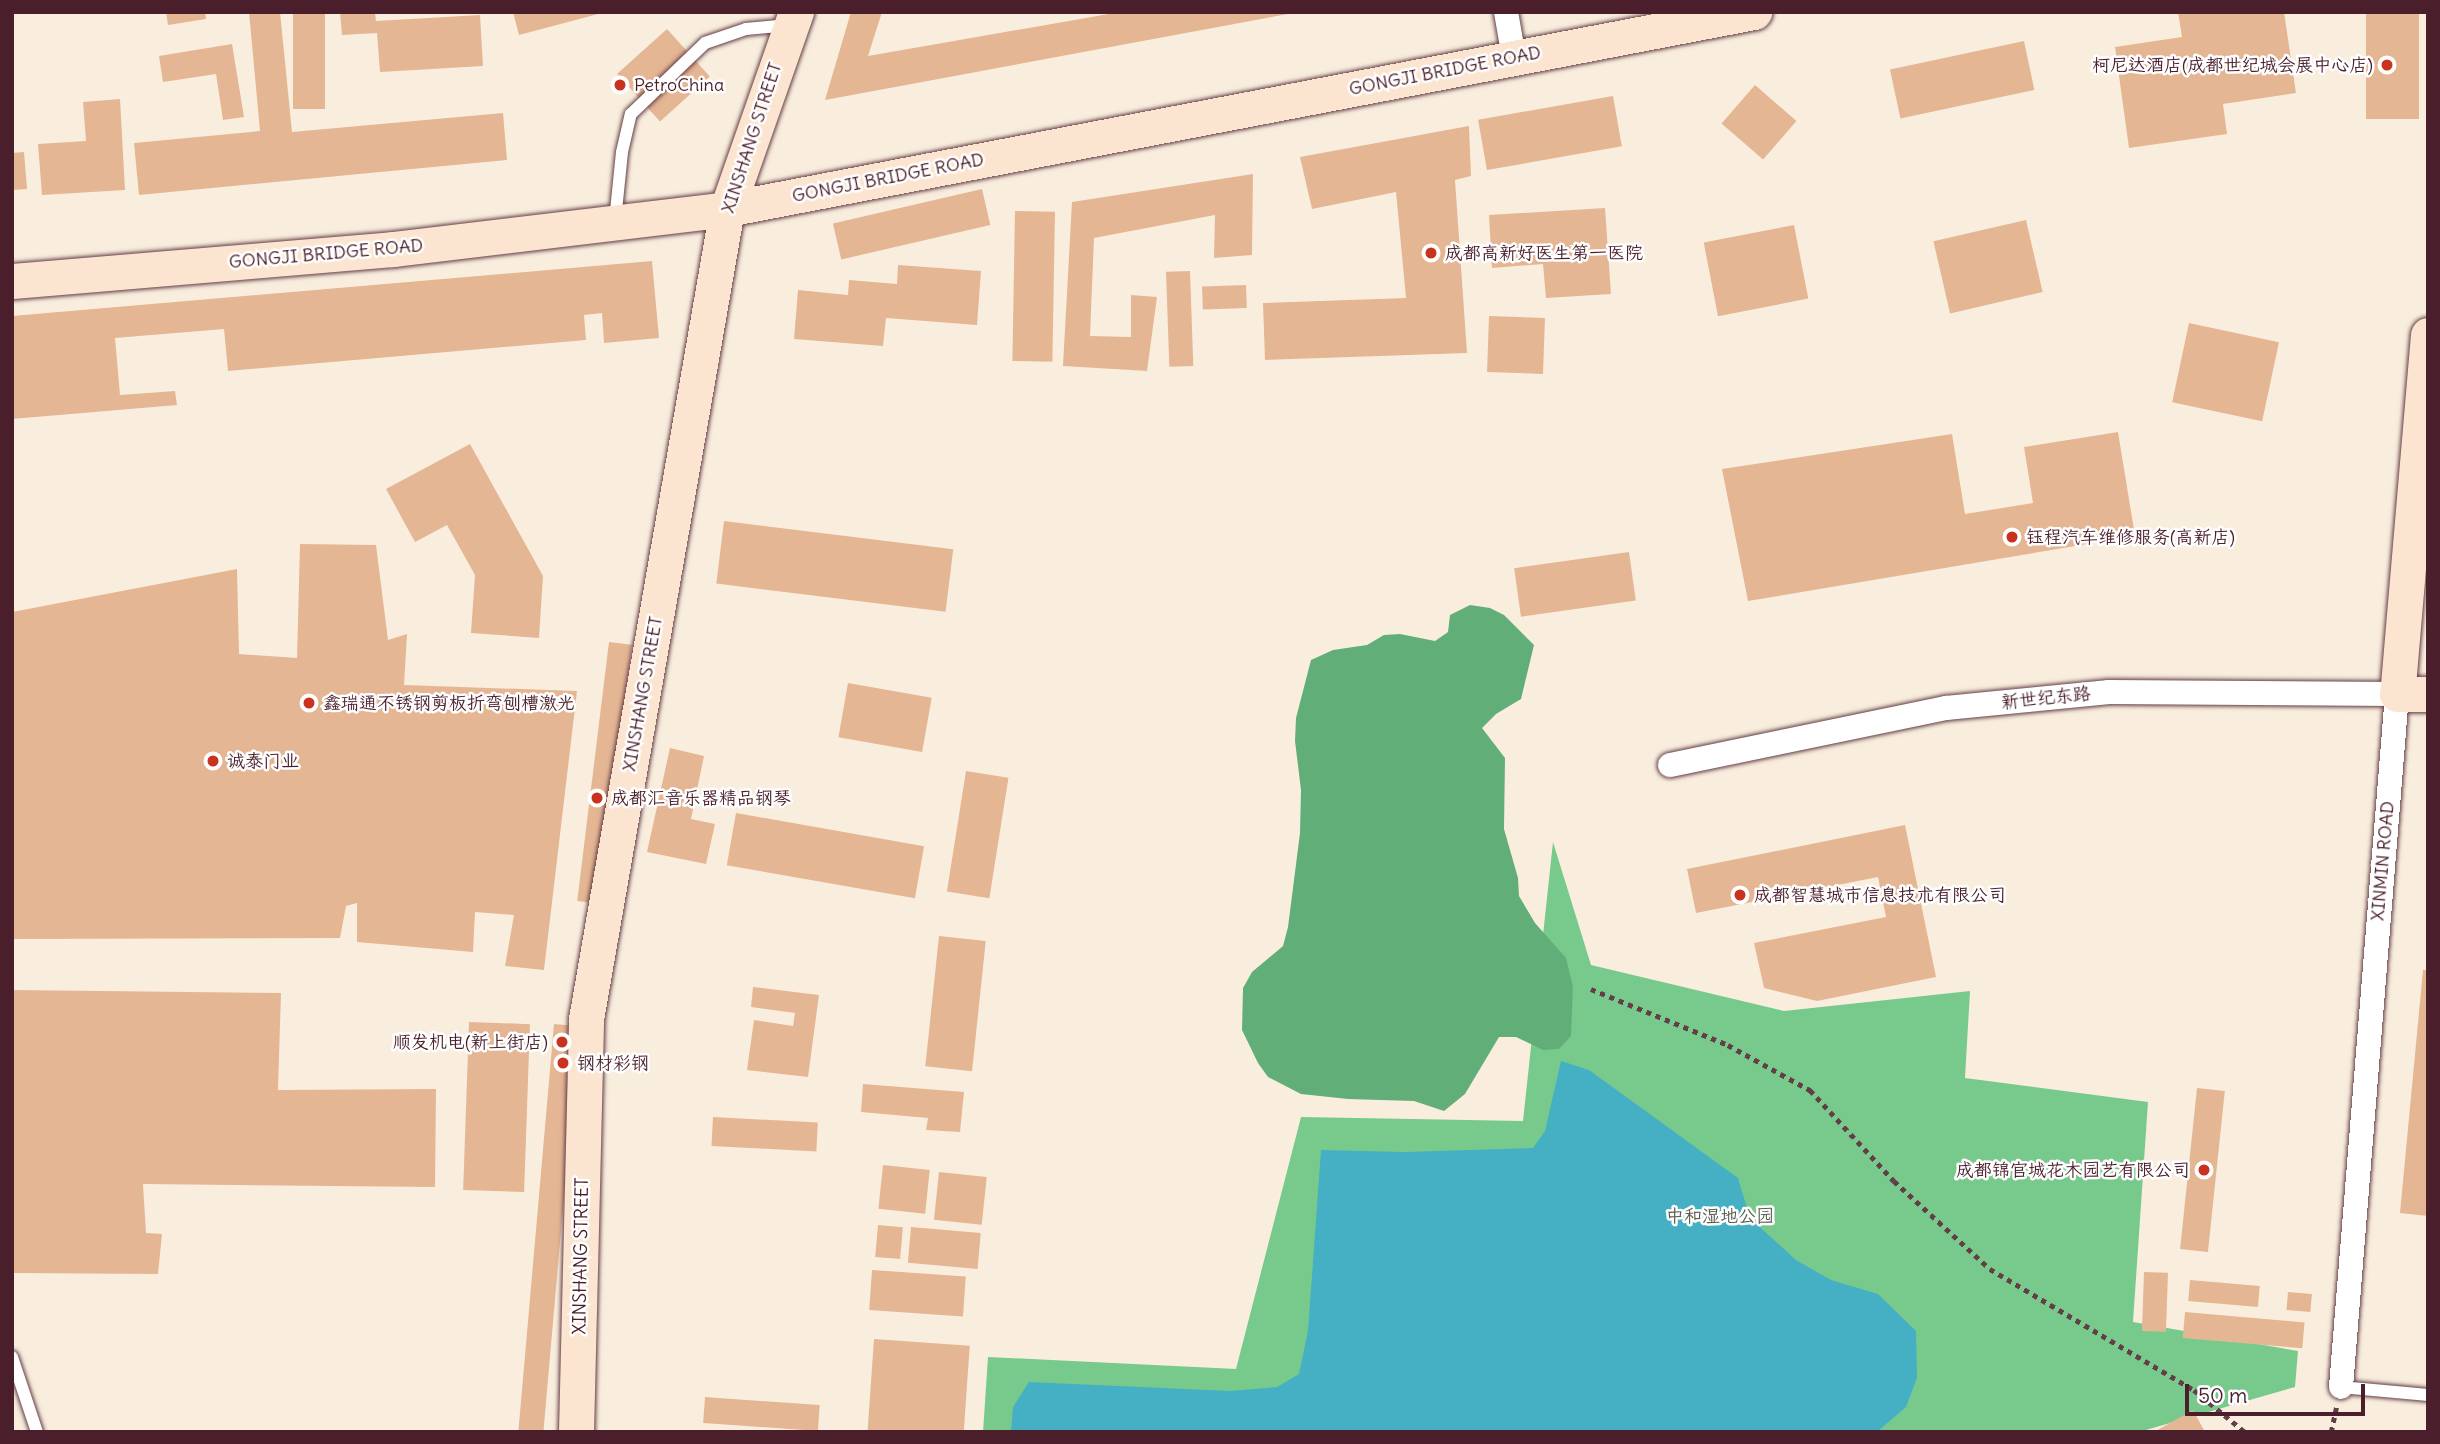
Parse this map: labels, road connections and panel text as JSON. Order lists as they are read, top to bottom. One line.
{"streets":{"main road":["GONGJI BRIDGE ROAD","XINSHANG STREET","XINMIN ROAD"],"street":["新世纪东路"]},"crossings":[["GONGJI BRIDGE ROAD","XINSHANG STREET"],["新世纪东路","XINMIN ROAD"]],"parks":["中和湿地公园"],"places":["柯尼达酒店(成都世纪城会展中心店)","PetroChina","成都高新好医生第一医院","钰程汽车维修服务(高新店)","鑫瑞通不锈钢剪板折弯刨槽激光","诚泰门业","成都汇音乐器精品钢琴","成都智慧城市信息技术有限公司","顺发机电(新上街店)","钢材彩钢","成都锦官城花木园艺有限公司"],"scale_bar":"50 m"}
